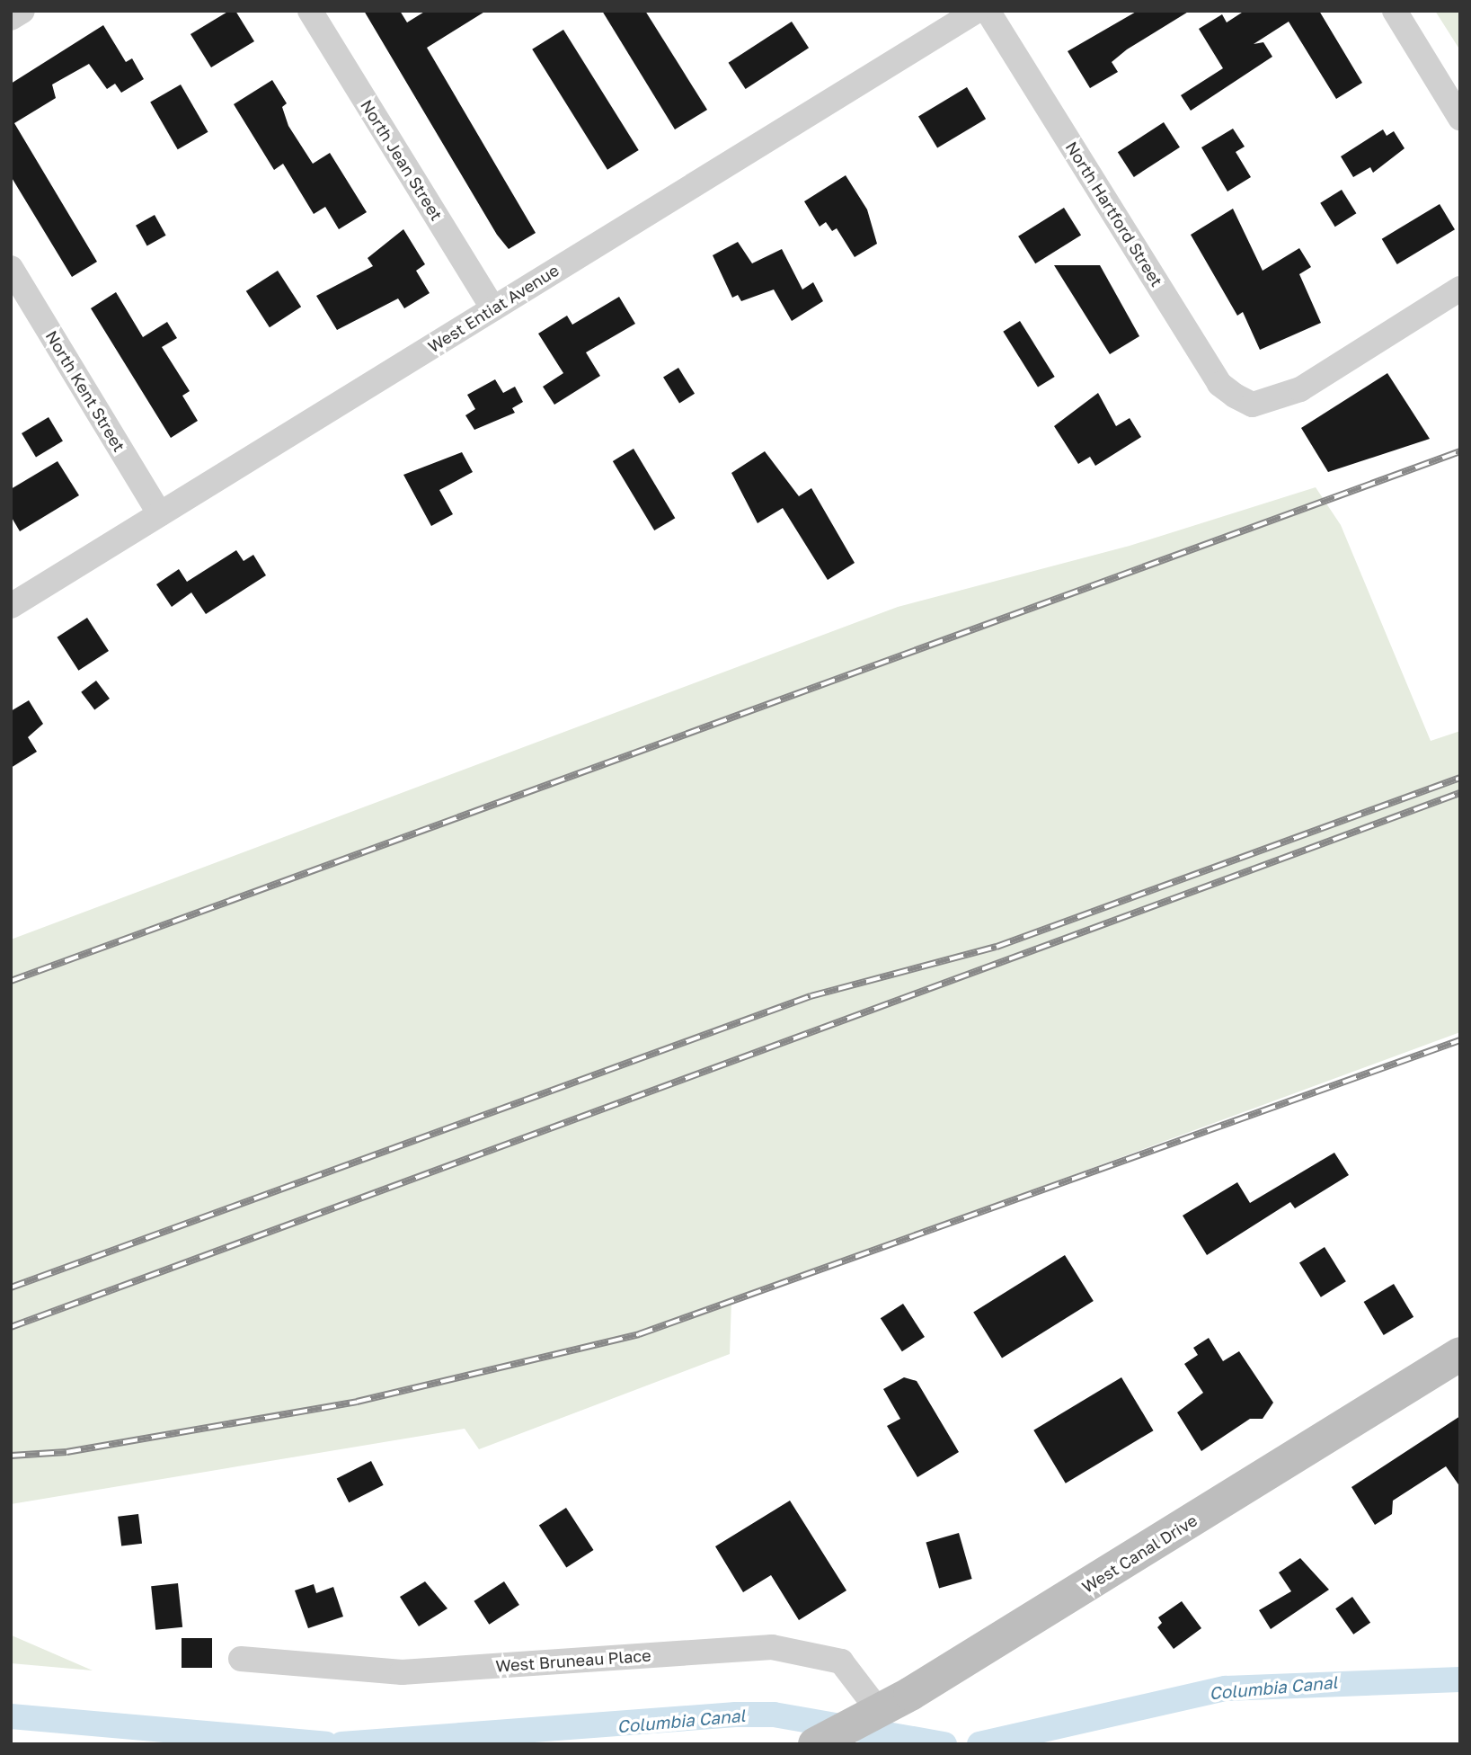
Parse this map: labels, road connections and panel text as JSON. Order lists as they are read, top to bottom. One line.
{"streets":{"street":["North Jean Street","North Hartford Street","West Entiat Avenue","North Kent Street","West Canal Drive","West Bruneau Place"]},"crossings":[["North Jean Street","West Entiat Avenue"],["West Entiat Avenue","North Kent Street"],["West Canal Drive","West Bruneau Place"]],"water":["Columbia Canal"]}
